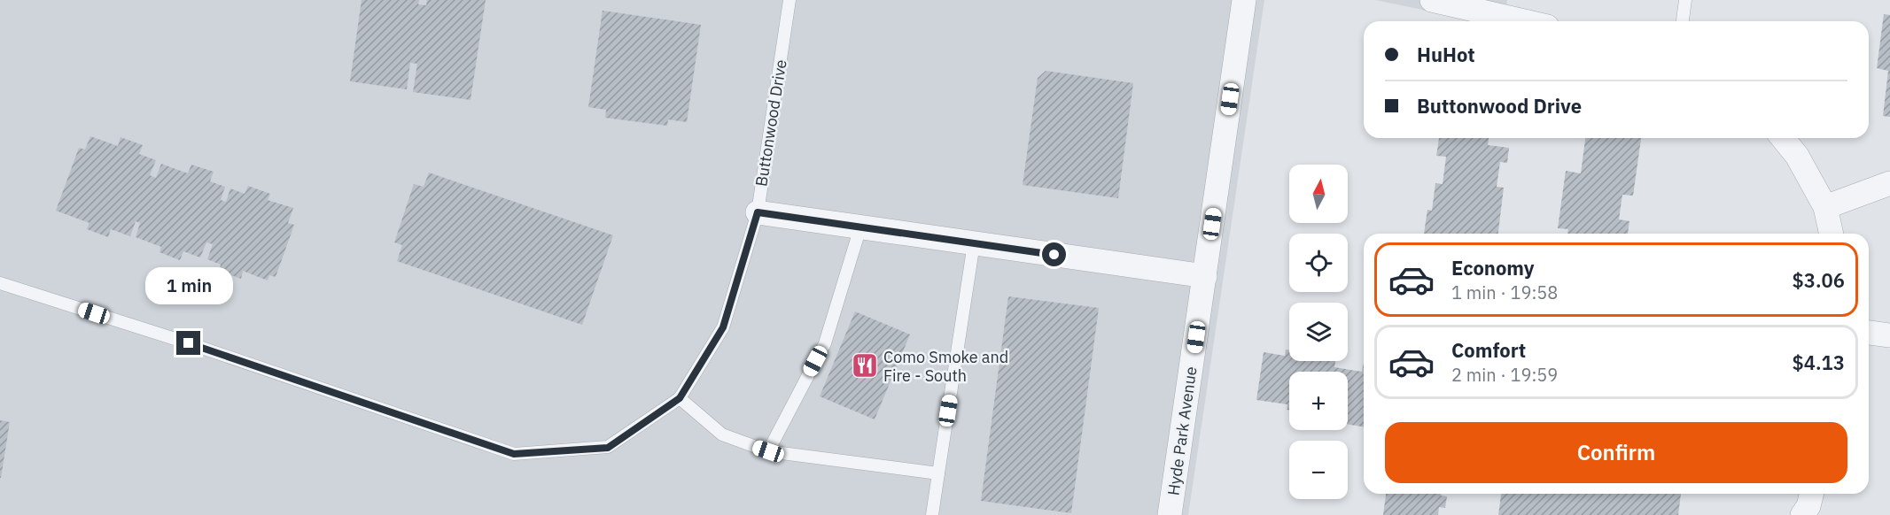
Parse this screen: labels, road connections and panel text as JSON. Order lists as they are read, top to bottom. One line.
{"streets":{"street":["Hyde Park Avenue"],"lane":["Buttonwood Drive"]},"places":{"restaurant":["Como Smoke and Fire - South"]},"north":"top","page":{"banner":["HuHot","Buttonwood Drive"],"map_buttons":["+","−"],"list":[{"name":"Economy","note":"1 min · 19:58","value":"$3.06"},{"name":"Comfort","note":"2 min · 19:59","value":"$4.13"}],"bubble":"1 min","buttons":"Confirm"}}
